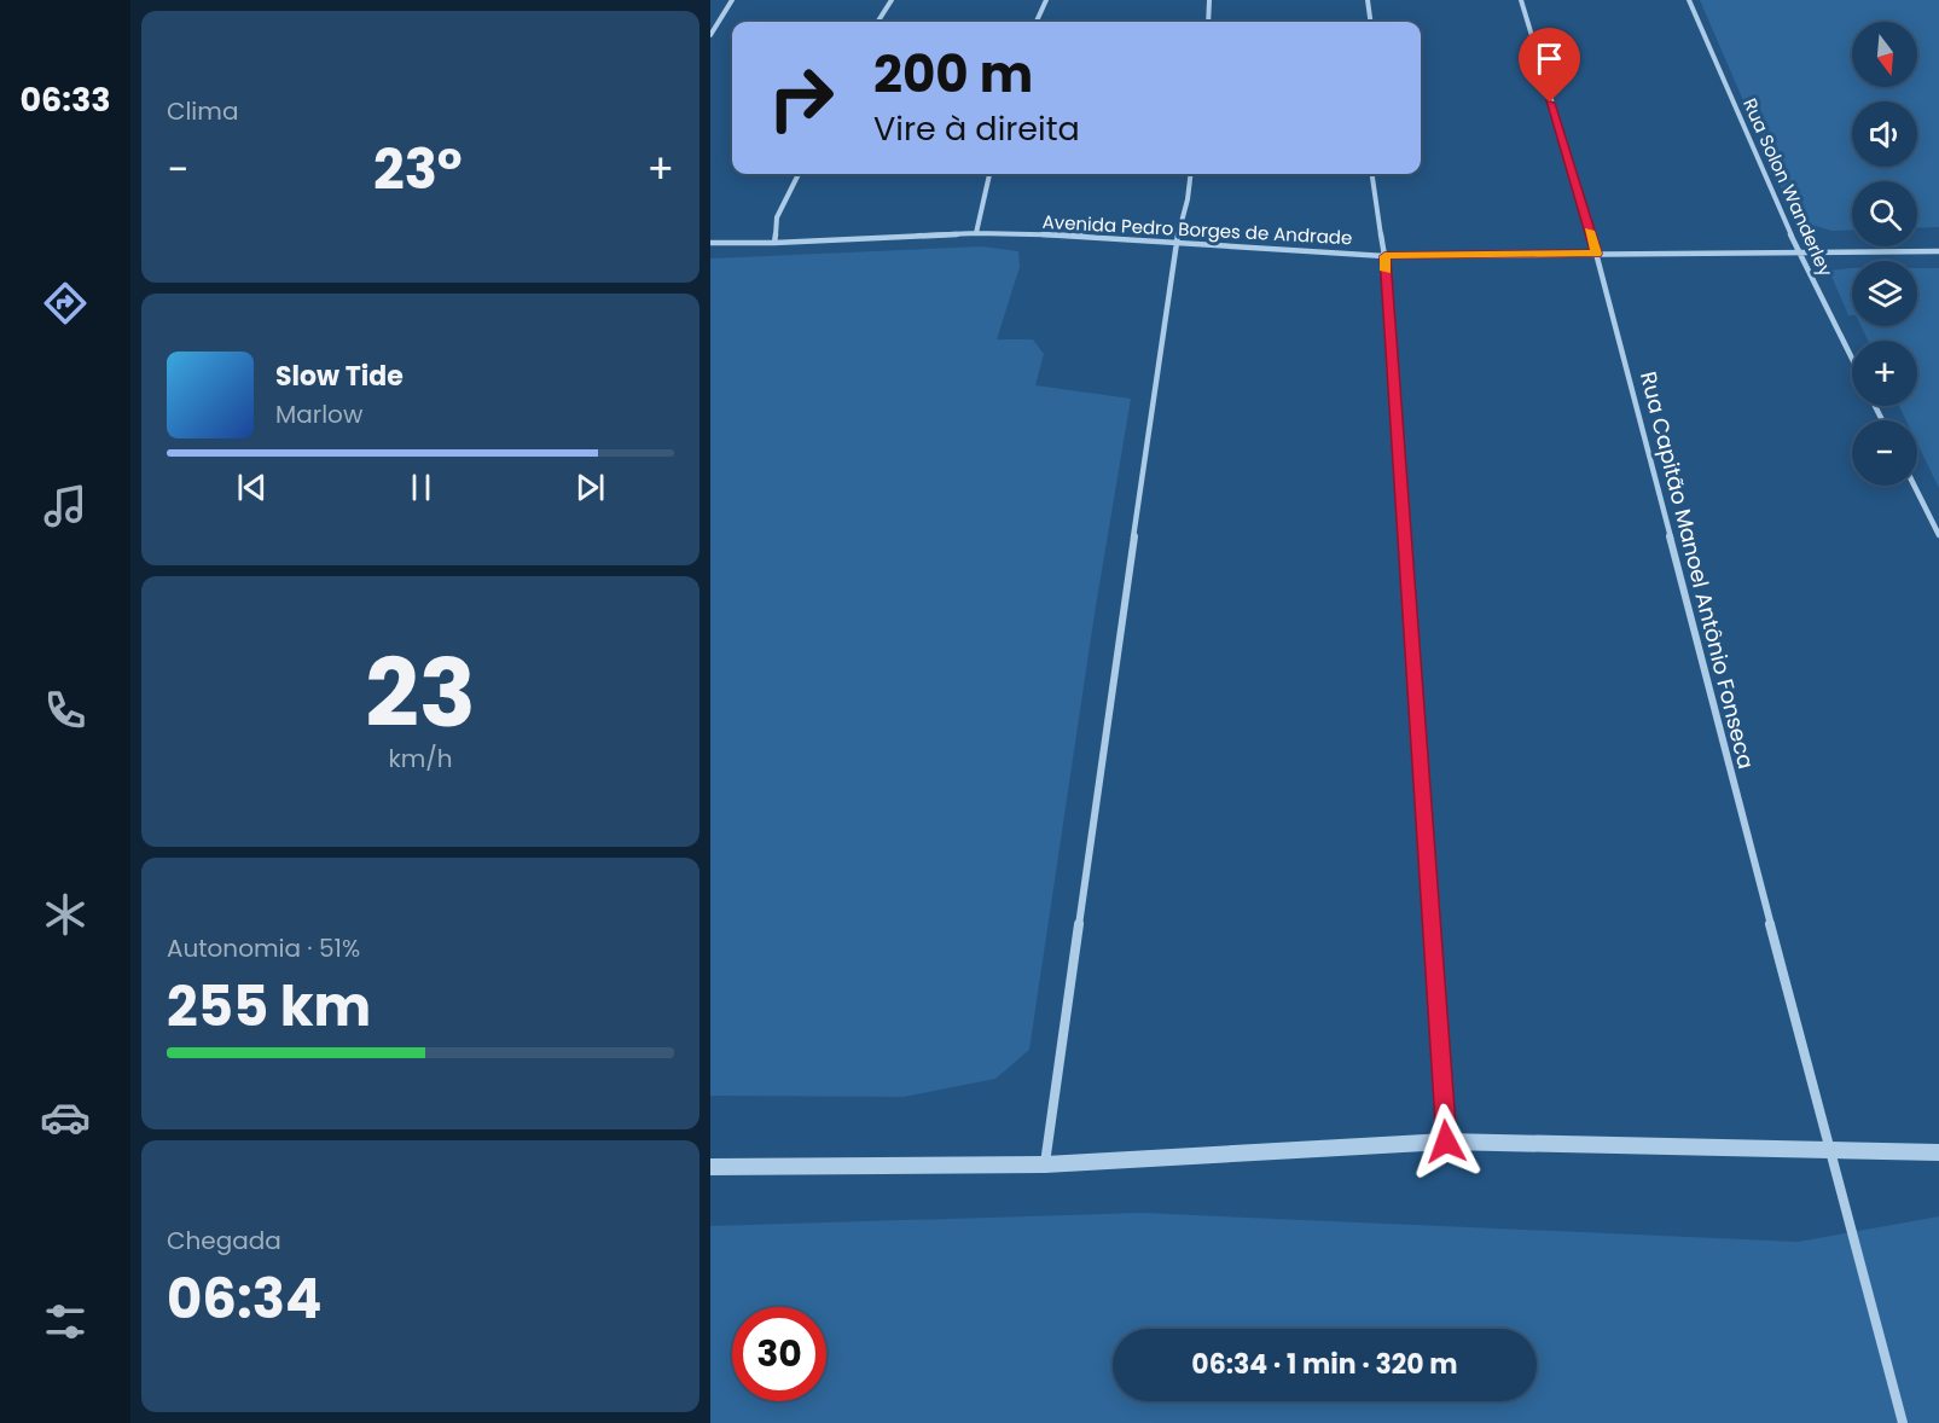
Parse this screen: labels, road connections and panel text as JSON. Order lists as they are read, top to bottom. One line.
{"streets":{"street":["Rua Solon Wanderley","Avenida Pedro Borges de Andrade","Rua Capitão Manoel Antônio Fonseca"]},"crossings":[["Rua Solon Wanderley","Avenida Pedro Borges de Andrade"],["Avenida Pedro Borges de Andrade","Rua Capitão Manoel Antônio Fonseca"]],"north":"bottom","page":{"tabs":"06:33","tile":["Clima",["23","km/h"],["Autonomia · 51%","255 km"],["Chegada","06:34"]],"map_buttons":["+","−"],"turn":["200 m","Vire à direita"],"heat":["−","23°","+"],"song":["Slow Tide","Marlow"],"limit":"30","trip":"06:34 · 1 min · 320 m"}}
